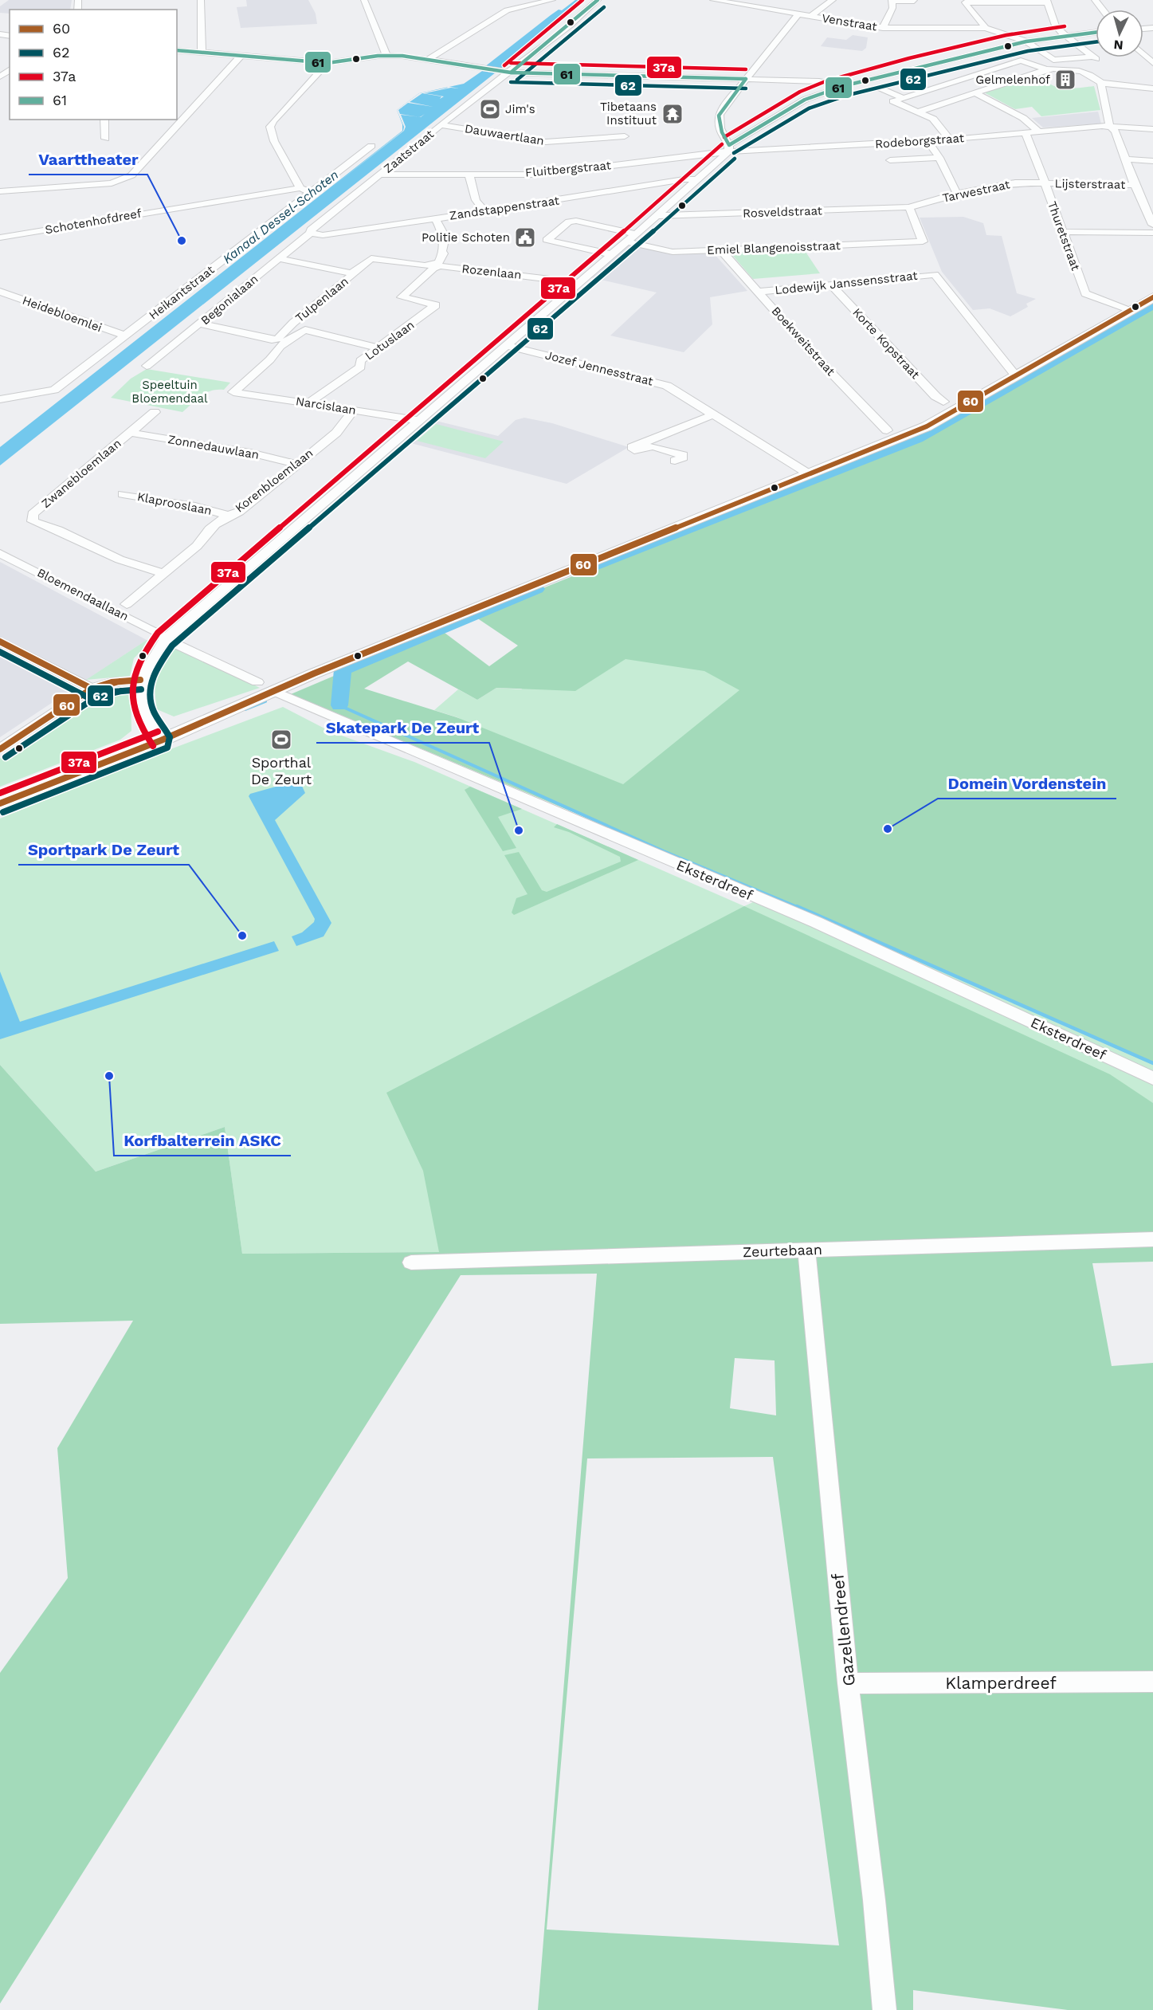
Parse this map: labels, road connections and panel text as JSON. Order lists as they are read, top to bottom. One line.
{"streets":{"street":["Venstraat","Dauwaertlaan","Rodeborgstraat","Zaatstraat","Fluitbergstraat","Lijsterstraat","Tarwestraat","Zandstappenstraat","Rosveldstraat","Schotenhofdreef","Thuretstraat","Emiel Blangenoisstraat","Rozenlaan","Lodewijk Janssensstraat","Heikantstraat","Begonialaan","Tulpenlaan","Heidebloemlei","Lotuslaan","Boekweitstraat","Korte Kopstraat","Jozef Jennesstraat","Narcislaan","Zonnedauwlaan","Zwanebloemlaan","Korenbloemlaan","Klaprooslaan","Bloemendaallaan","Eksterdreef","Zeurtebaan","Gazellendreef","Klamperdreef"]},"crossings":[["Dauwaertlaan","Zaatstraat"],["Rodeborgstraat","Fluitbergstraat"],["Rodeborgstraat","Thuretstraat"],["Zaatstraat","Fluitbergstraat"],["Zaatstraat","Zandstappenstraat"],["Zaatstraat","Begonialaan"],["Lijsterstraat","Tarwestraat"],["Lijsterstraat","Thuretstraat"],["Tarwestraat","Rosveldstraat"],["Tarwestraat","Thuretstraat"],["Tarwestraat","Emiel Blangenoisstraat"],["Zandstappenstraat","Begonialaan"],["Rosveldstraat","Emiel Blangenoisstraat"],["Emiel Blangenoisstraat","Boekweitstraat"],["Rozenlaan","Tulpenlaan"],["Rozenlaan","Lotuslaan"],["Lodewijk Janssensstraat","Boekweitstraat"],["Lodewijk Janssensstraat","Korte Kopstraat"],["Heikantstraat","Heidebloemlei"],["Begonialaan","Tulpenlaan"],["Tulpenlaan","Lotuslaan"],["Tulpenlaan","Narcislaan"],["Lotuslaan","Narcislaan"],["Narcislaan","Korenbloemlaan"],["Zonnedauwlaan","Zwanebloemlaan"],["Zonnedauwlaan","Korenbloemlaan"],["Zwanebloemlaan","Korenbloemlaan"],["Korenbloemlaan","Klaprooslaan"],["Zeurtebaan","Gazellendreef"],["Gazellendreef","Klamperdreef"]],"water":["Kanaal Dessel-Schoten"],"parks":["Speeltuin Bloemendaal"],"places":{"building":["Gelmelenhof"],"sports":["Jim's","Sporthal De Zeurt"],"temple":["Tibetaans Instituut"],"public building":["Politie Schoten"],"other":["Vaarttheater","Domein Vordenstein","Skatepark De Zeurt","Sportpark De Zeurt","Korfbalterrein ASKC"]},"lines":["transit line 37a","transit line 61","transit line 62","transit line 60"],"legend":["60","62","37a","61"],"north":"bottom"}
